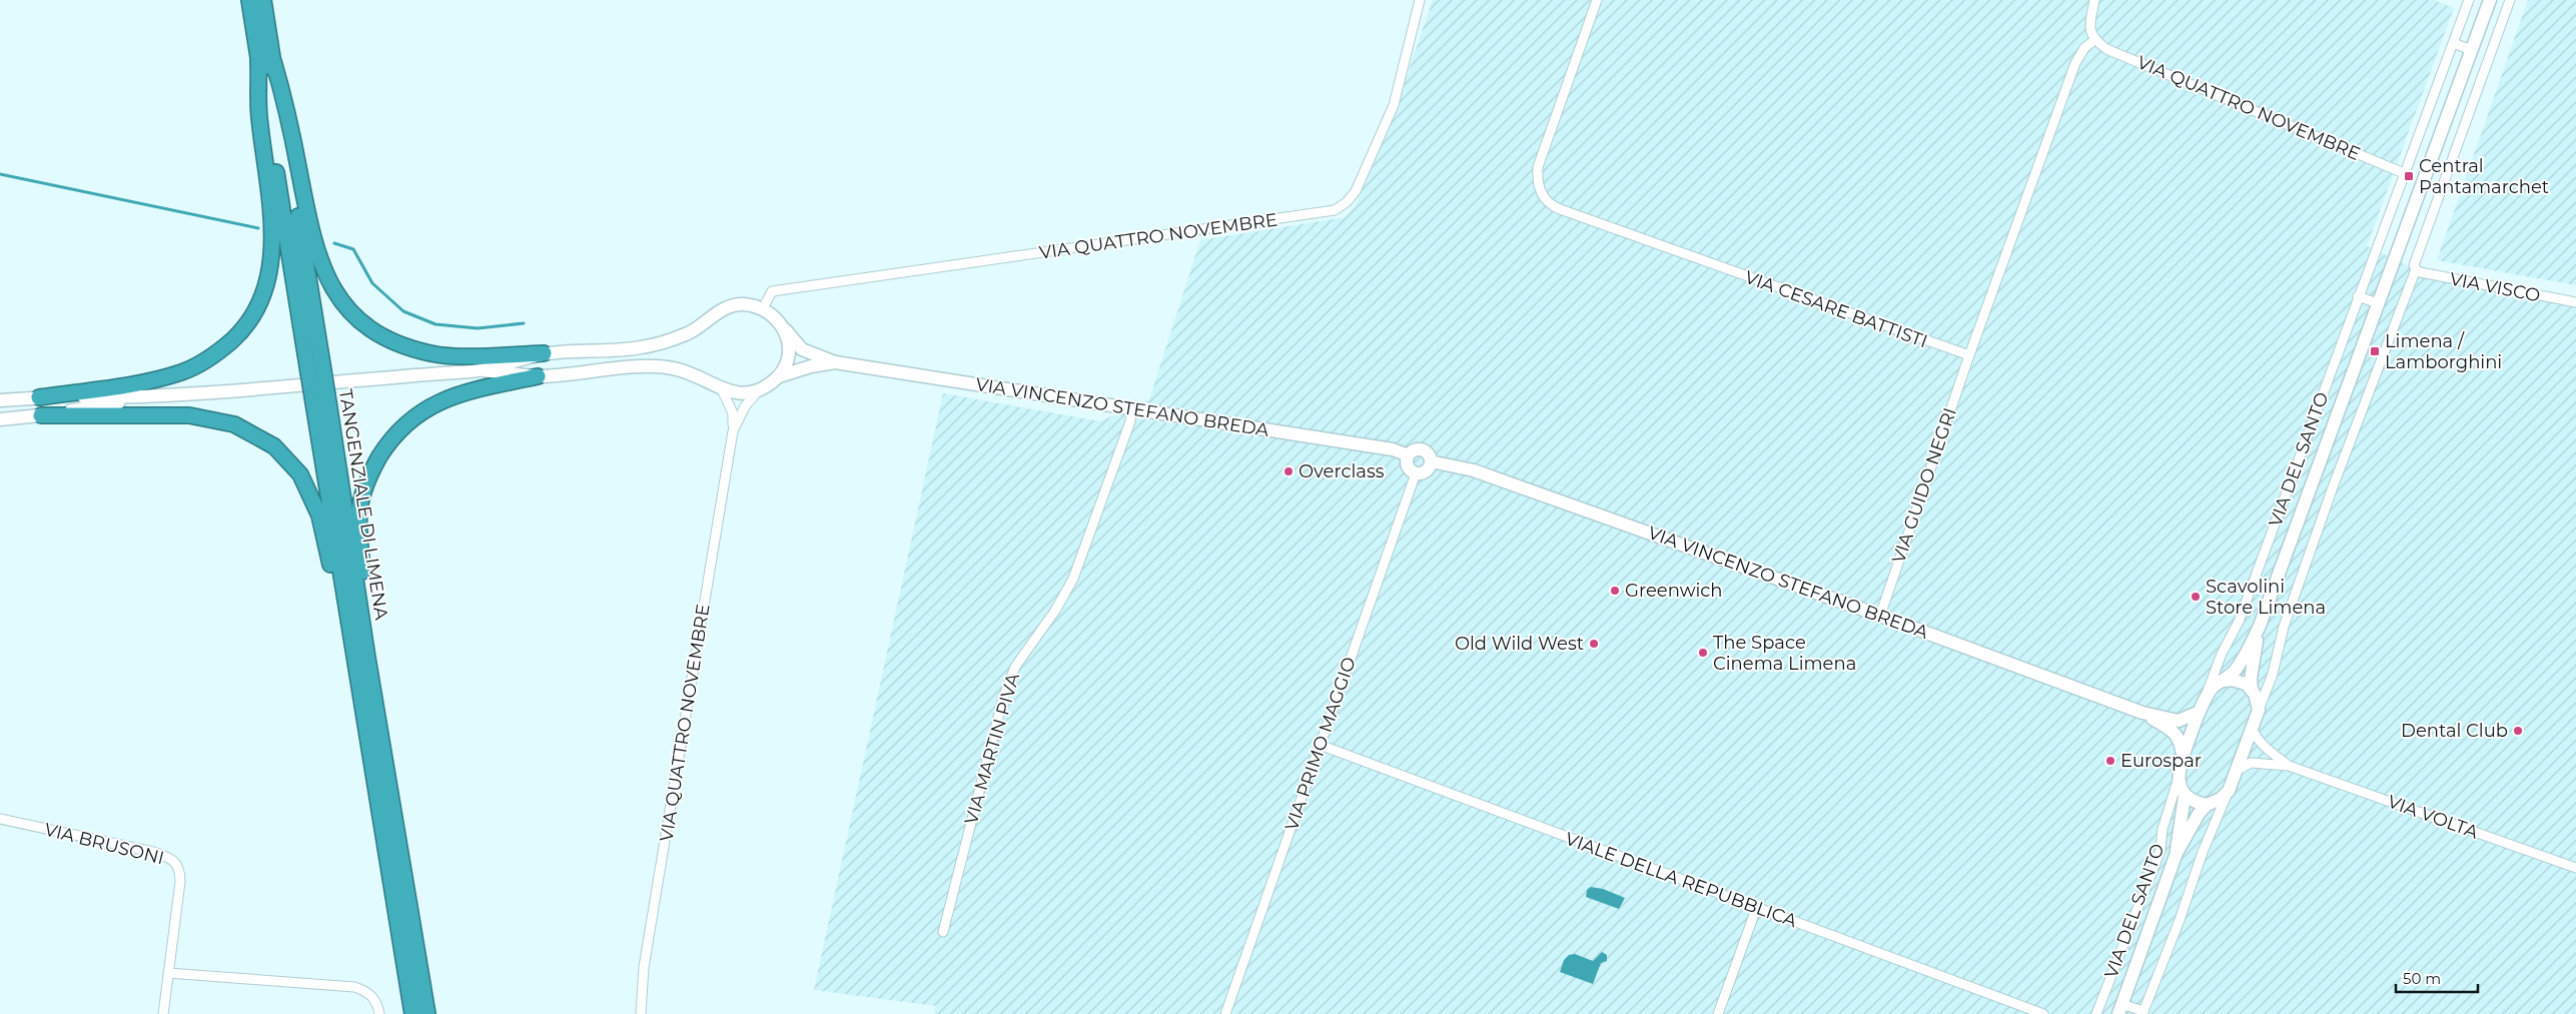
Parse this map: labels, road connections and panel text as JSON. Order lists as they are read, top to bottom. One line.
{"streets":{"highway":["TANGENZIALE DI LIMENA"],"street":["VIA QUATTRO NOVEMBRE","VIA VISCO","VIA CESARE BATTISTI","VIA VINCENZO STEFANO BREDA","VIA DEL SANTO","VIA GUIDO NEGRI","VIA PRIMO MAGGIO","VIA MARTIN PIVA","VIA VOLTA","VIA BRUSONI","VIALE DELLA REPUBBLICA"]},"crossings":[["VIA QUATTRO NOVEMBRE","VIA VINCENZO STEFANO BREDA"],["VIA QUATTRO NOVEMBRE","VIA DEL SANTO"],["VIA CESARE BATTISTI","VIA GUIDO NEGRI"],["VIA VINCENZO STEFANO BREDA","VIA DEL SANTO"],["VIA VINCENZO STEFANO BREDA","VIA GUIDO NEGRI"],["VIA VINCENZO STEFANO BREDA","VIA PRIMO MAGGIO"],["VIA VINCENZO STEFANO BREDA","VIA MARTIN PIVA"],["VIA PRIMO MAGGIO","VIALE DELLA REPUBBLICA"]],"places":{"transit":["Central Pantamarchet","Limena / Lamborghini"],"other":["Overclass","Greenwich","Scavolini Store Limena","Old Wild West","The Space Cinema Limena","Dental Club","Eurospar"]},"scale_bar":"50 m"}
